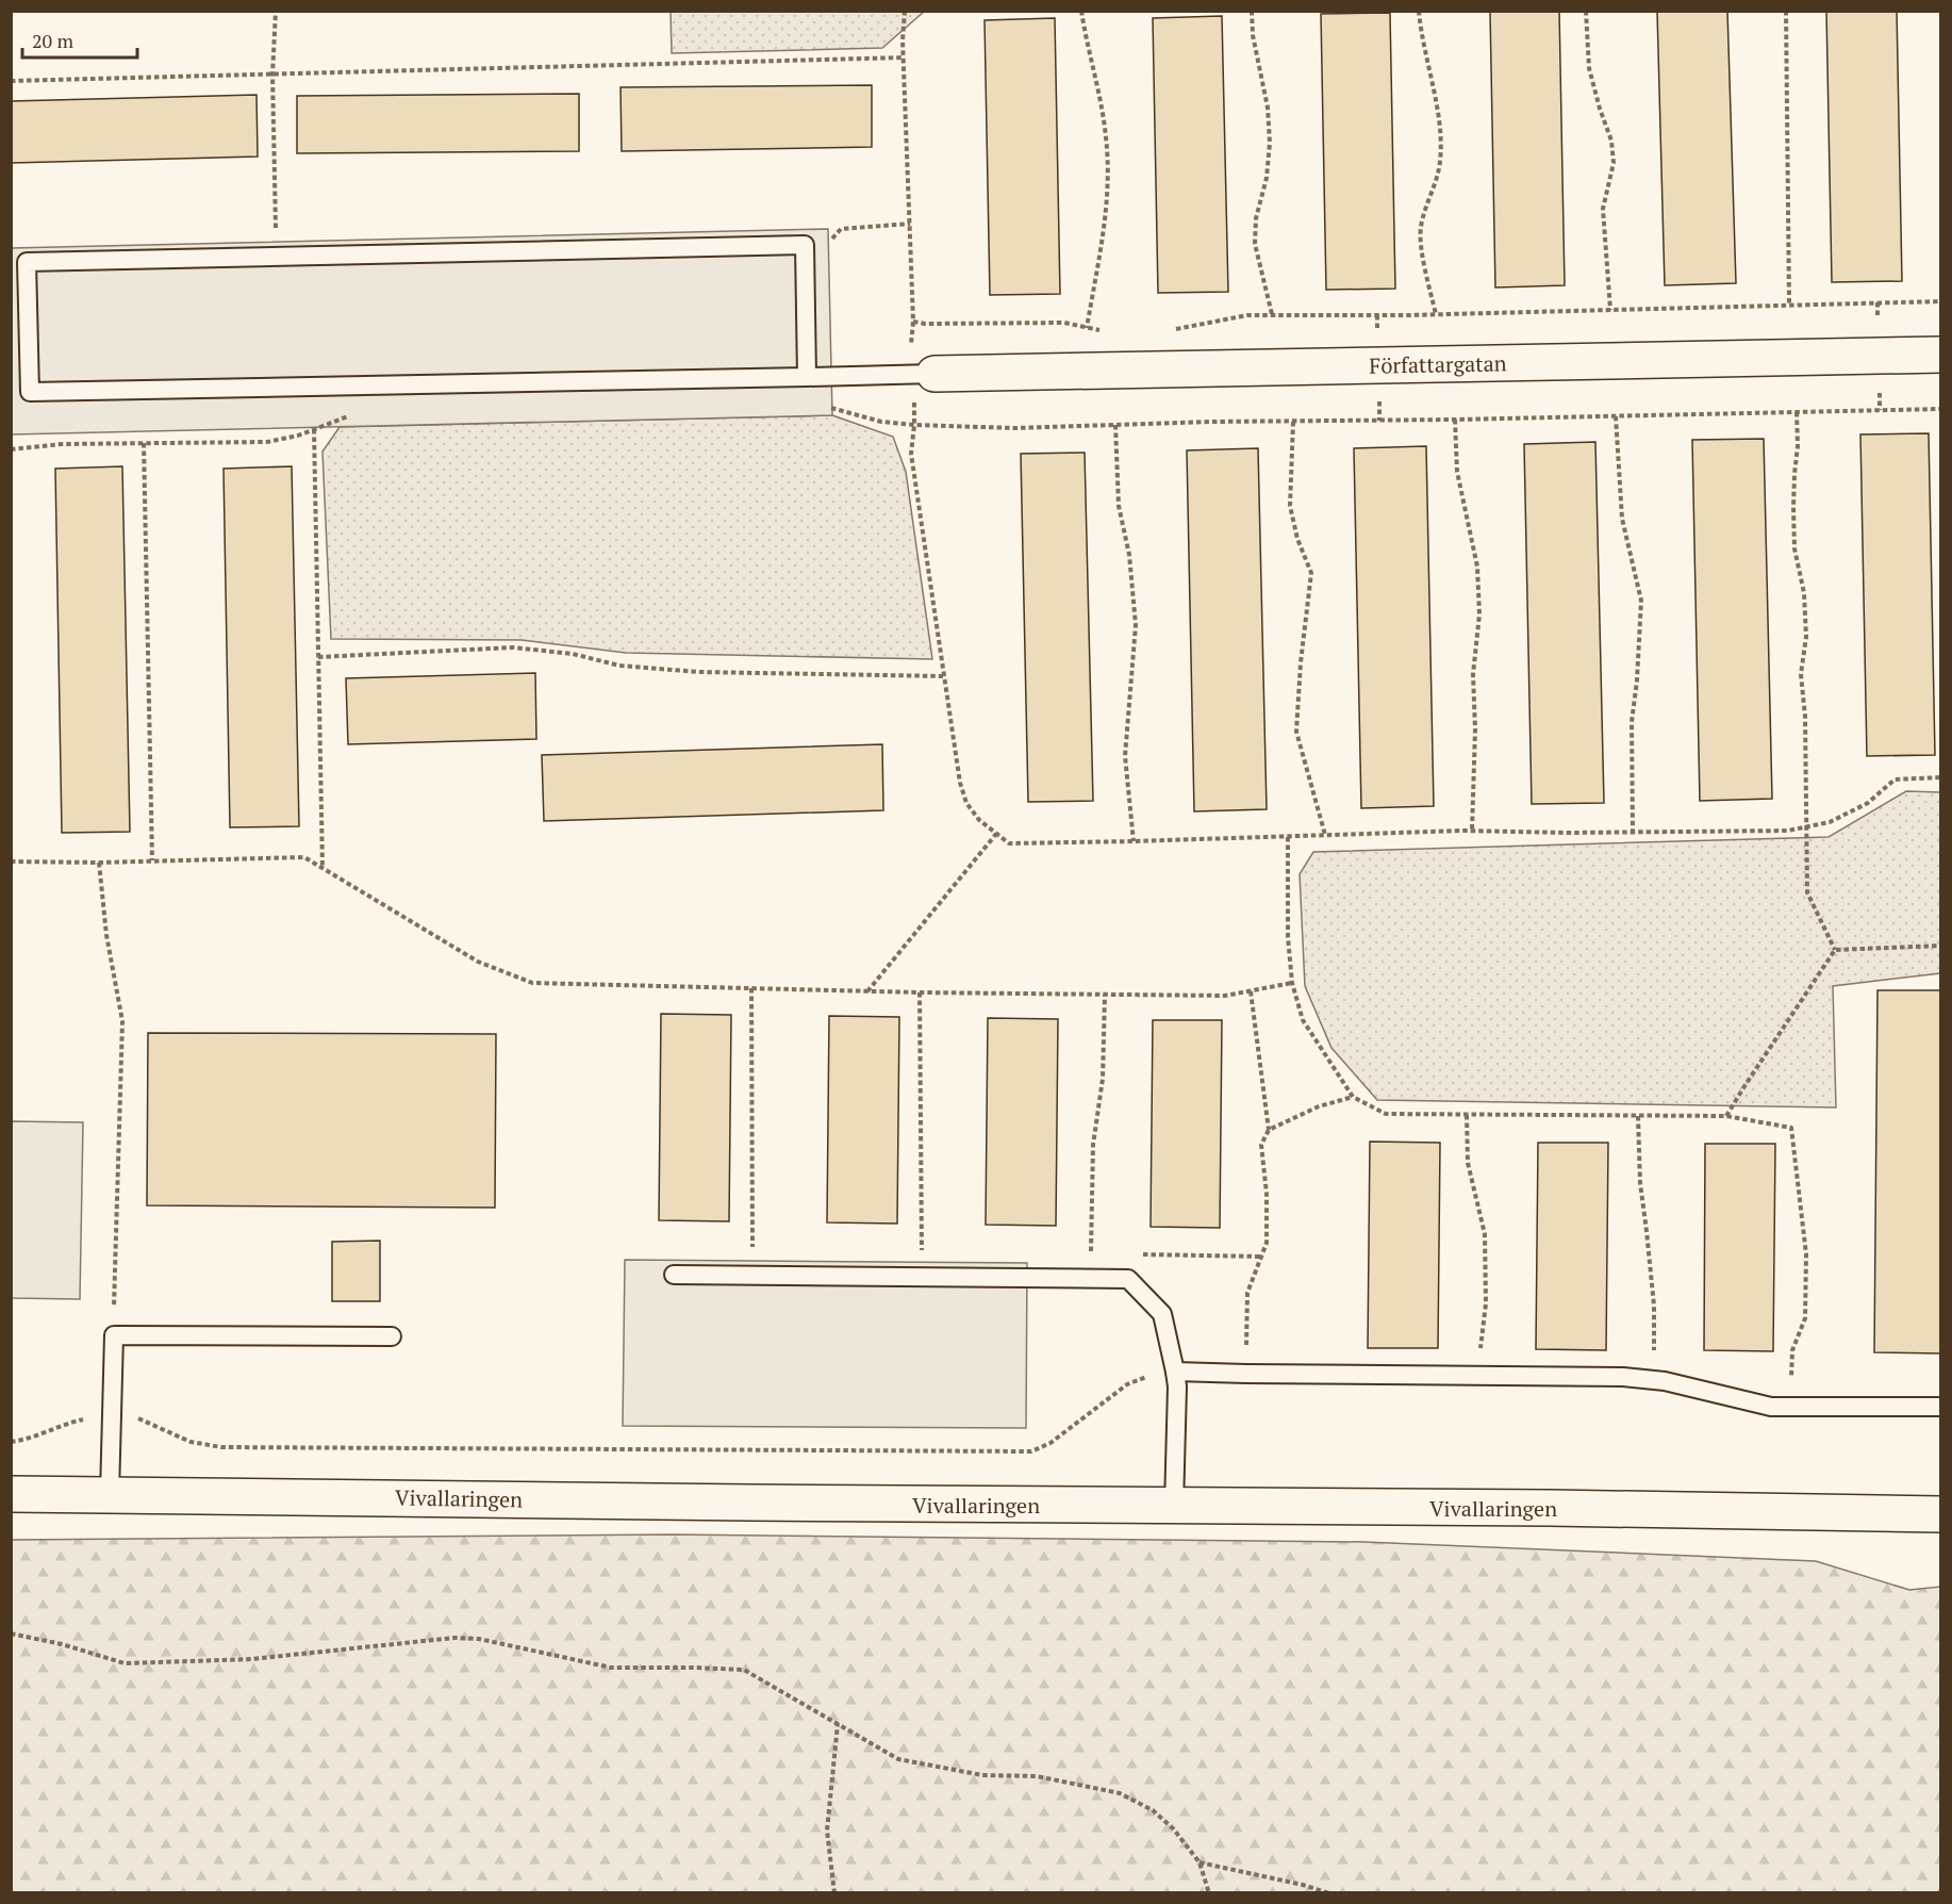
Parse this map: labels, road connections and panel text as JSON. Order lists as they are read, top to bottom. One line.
{"streets":{"street":["Författargatan","Vivallaringen"]},"scale_bar":"20 m"}
